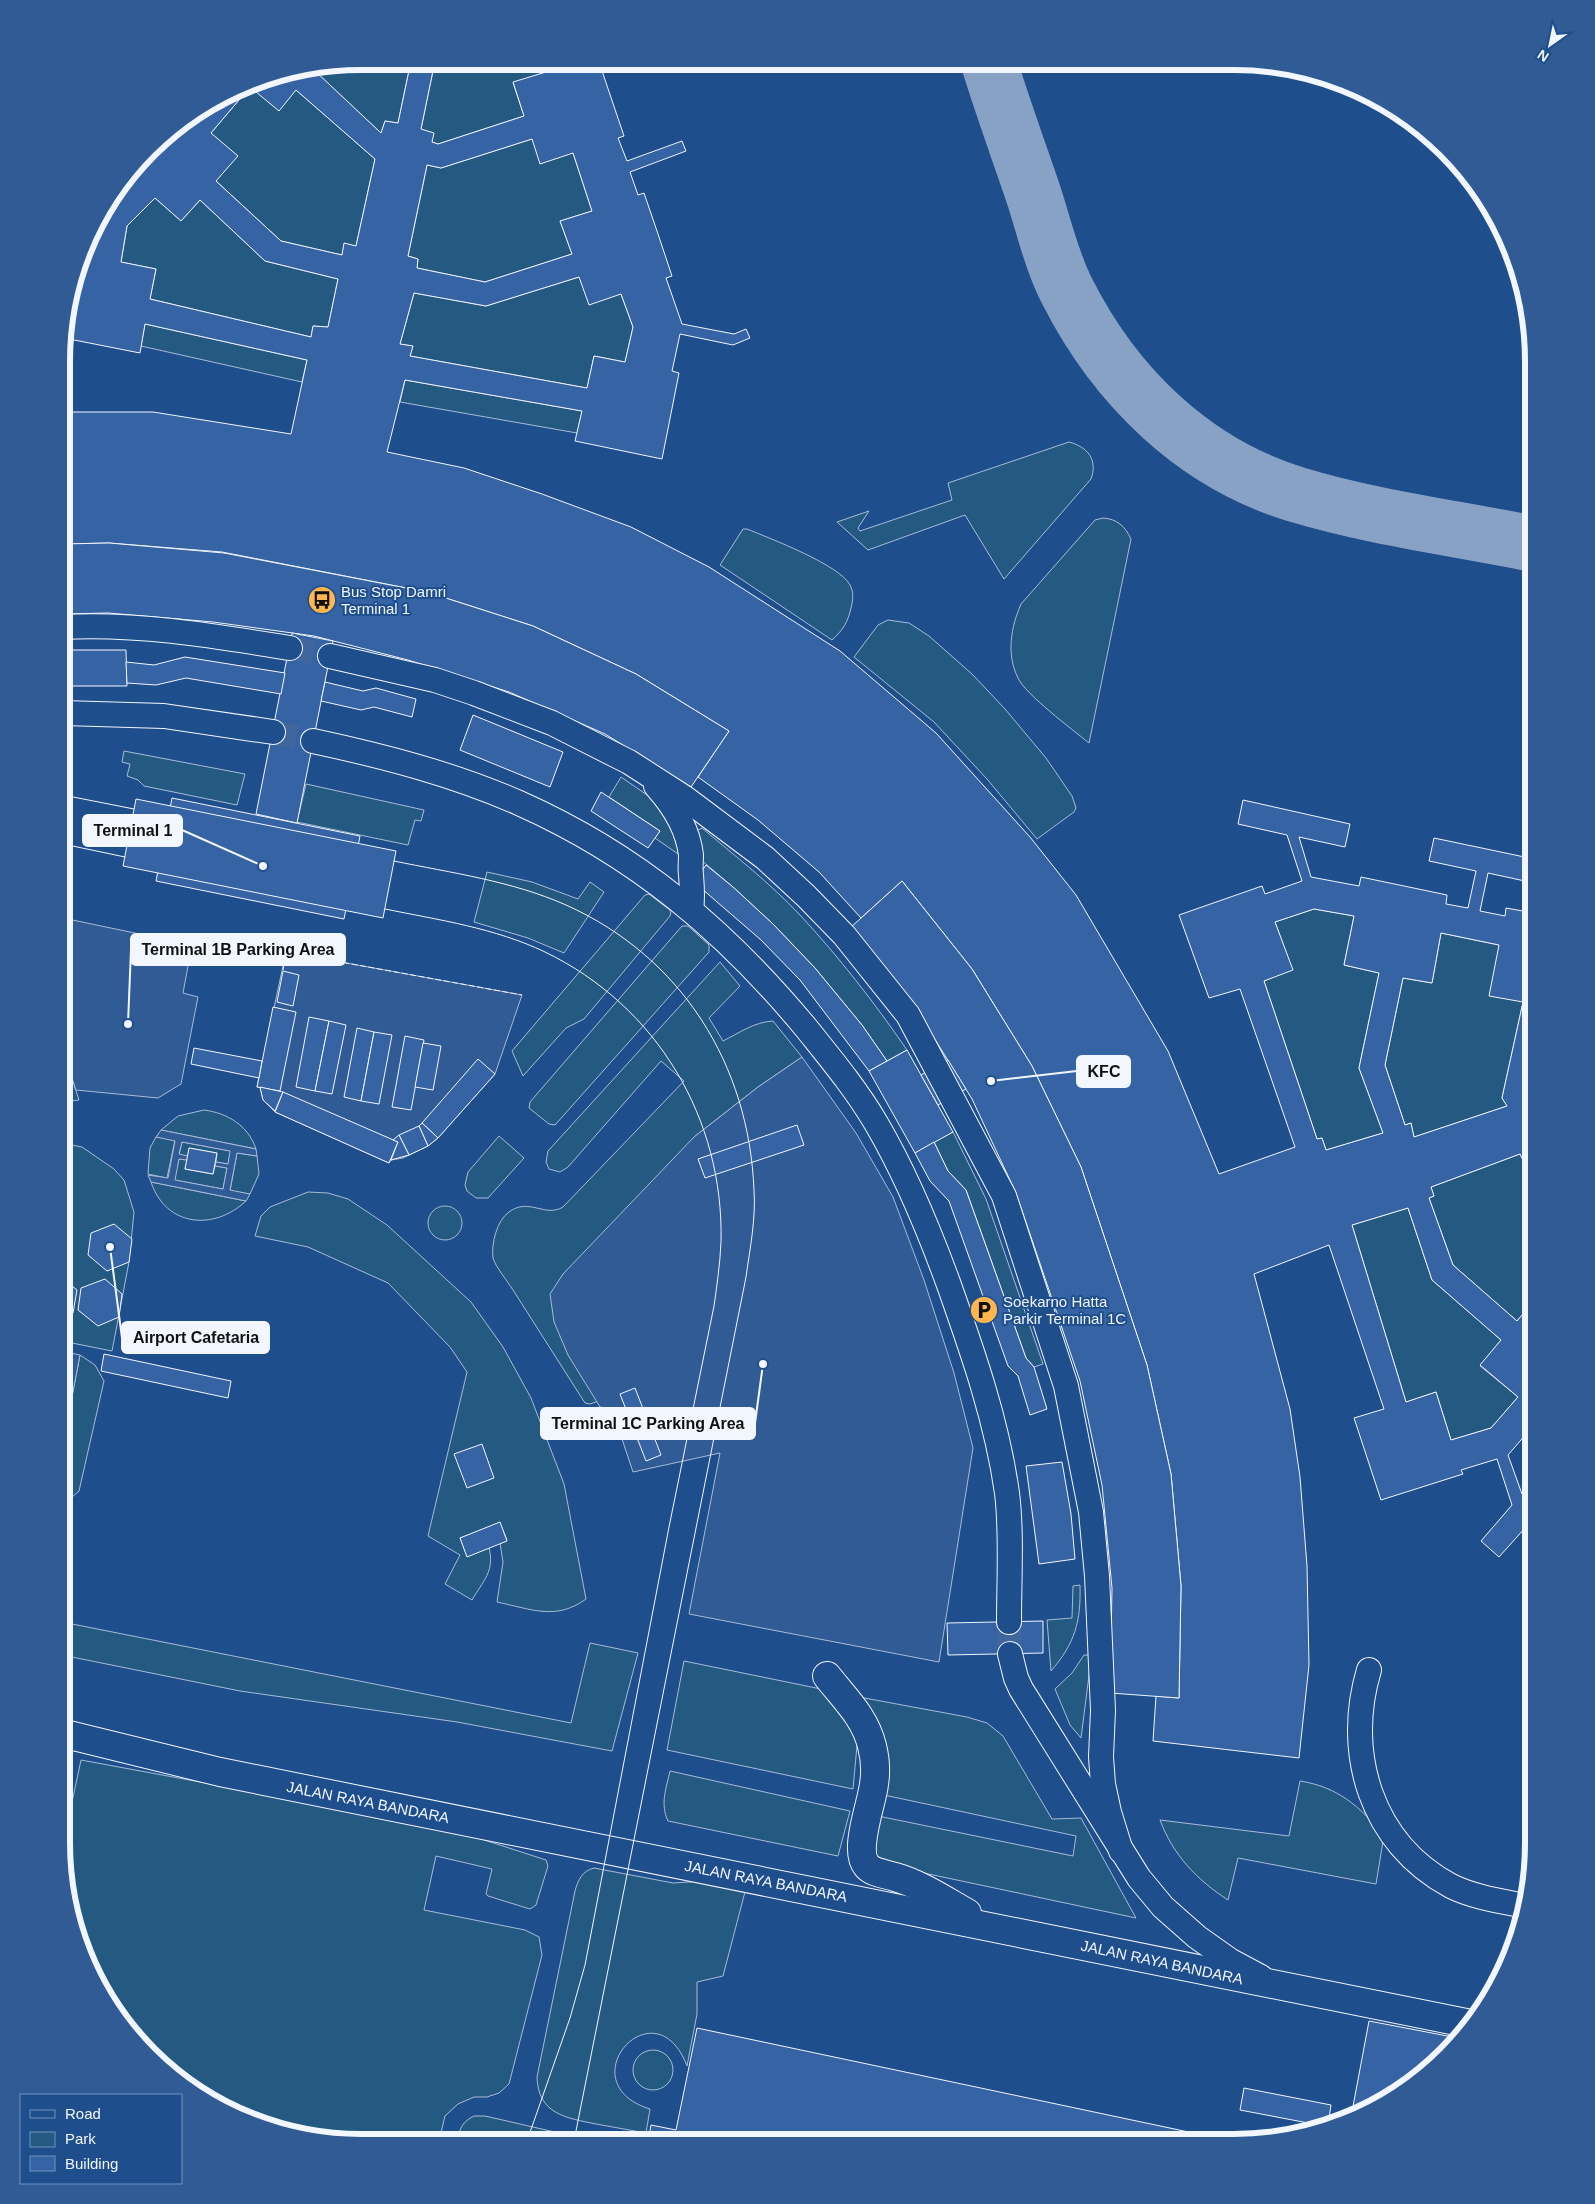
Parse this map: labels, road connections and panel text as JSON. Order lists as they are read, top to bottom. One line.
{"streets":{"main road":["JALAN RAYA BANDARA"]},"places":{"bus stop":["Bus Stop Damri Terminal 1"],"other":["Terminal 1","Terminal 1B Parking Area","KFC","Airport Cafetaria","Terminal 1C Parking Area"],"parking":["Soekarno Hatta Parkir Terminal 1C"]},"legend":["Road","Park","Building"],"north":"bottom left"}
